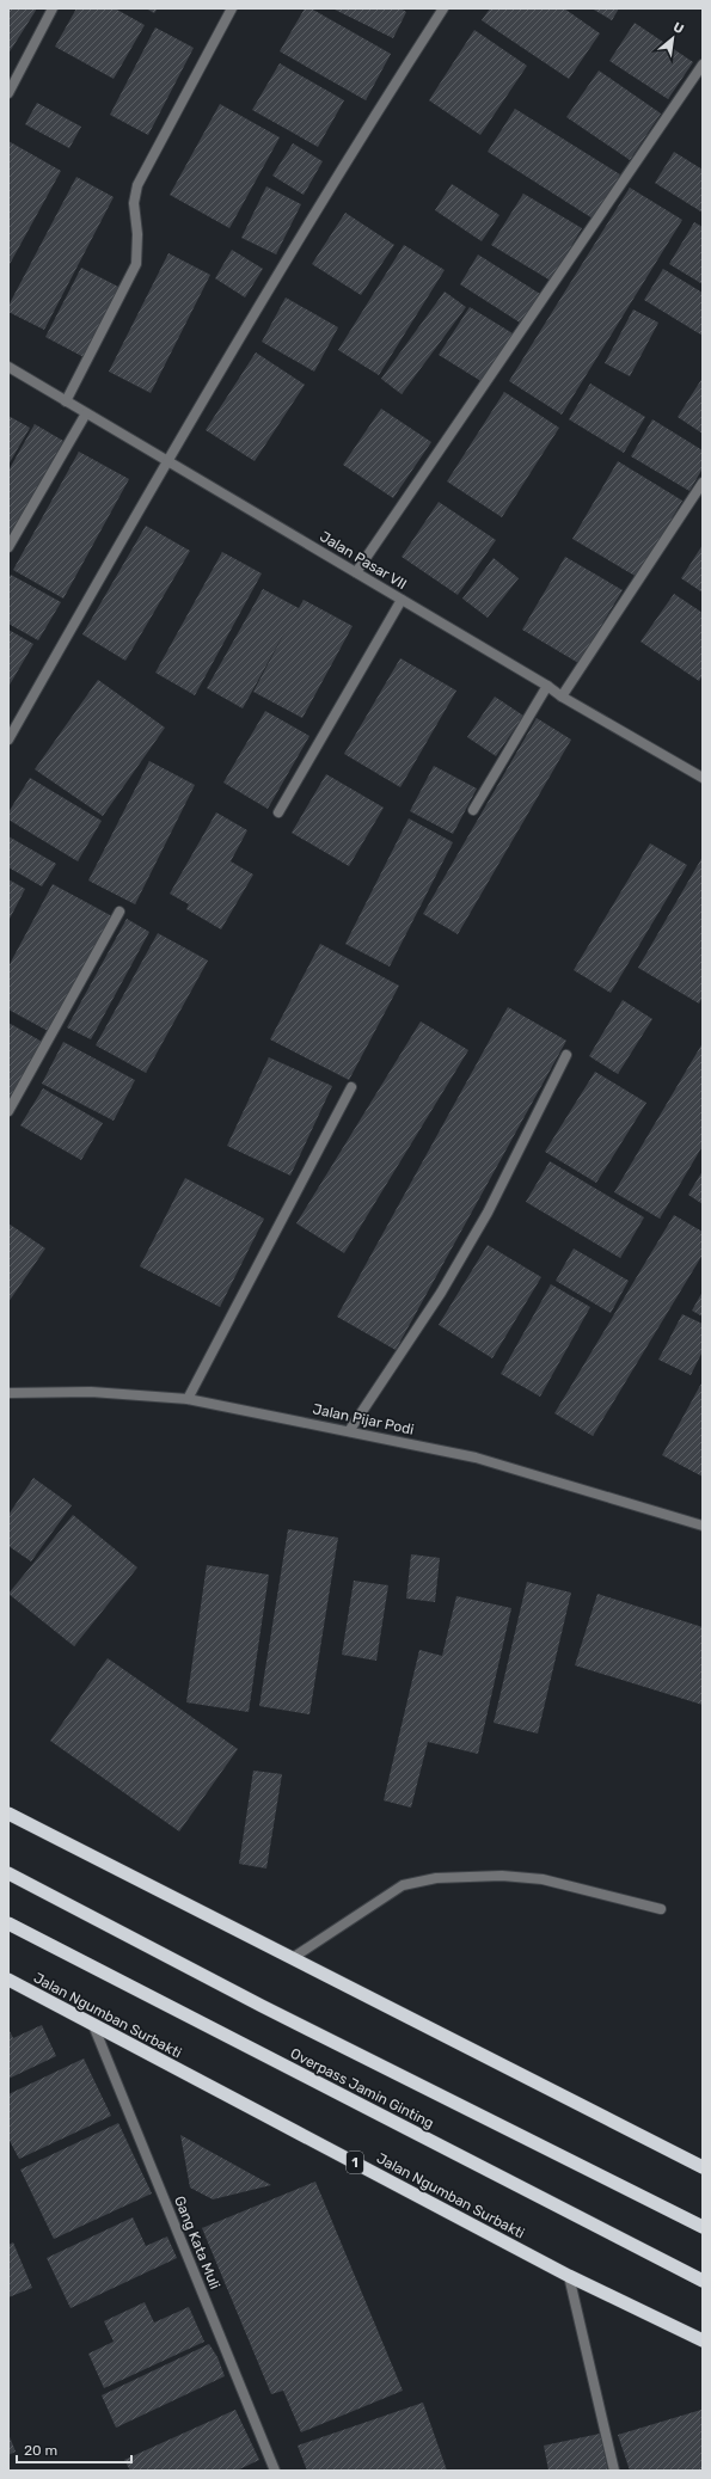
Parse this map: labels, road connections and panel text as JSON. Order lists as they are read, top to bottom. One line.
{"streets":{"highway":["Jalan Ngumban Surbakti","Overpass Jamin Ginting","1"],"street":["Jalan Pasar VII","Jalan Pijar Podi","Gang Kata Muli"]},"crossings":[["Jalan Ngumban Surbakti","Gang Kata Muli"]],"scale_bar":"20 m","north":"top right"}
